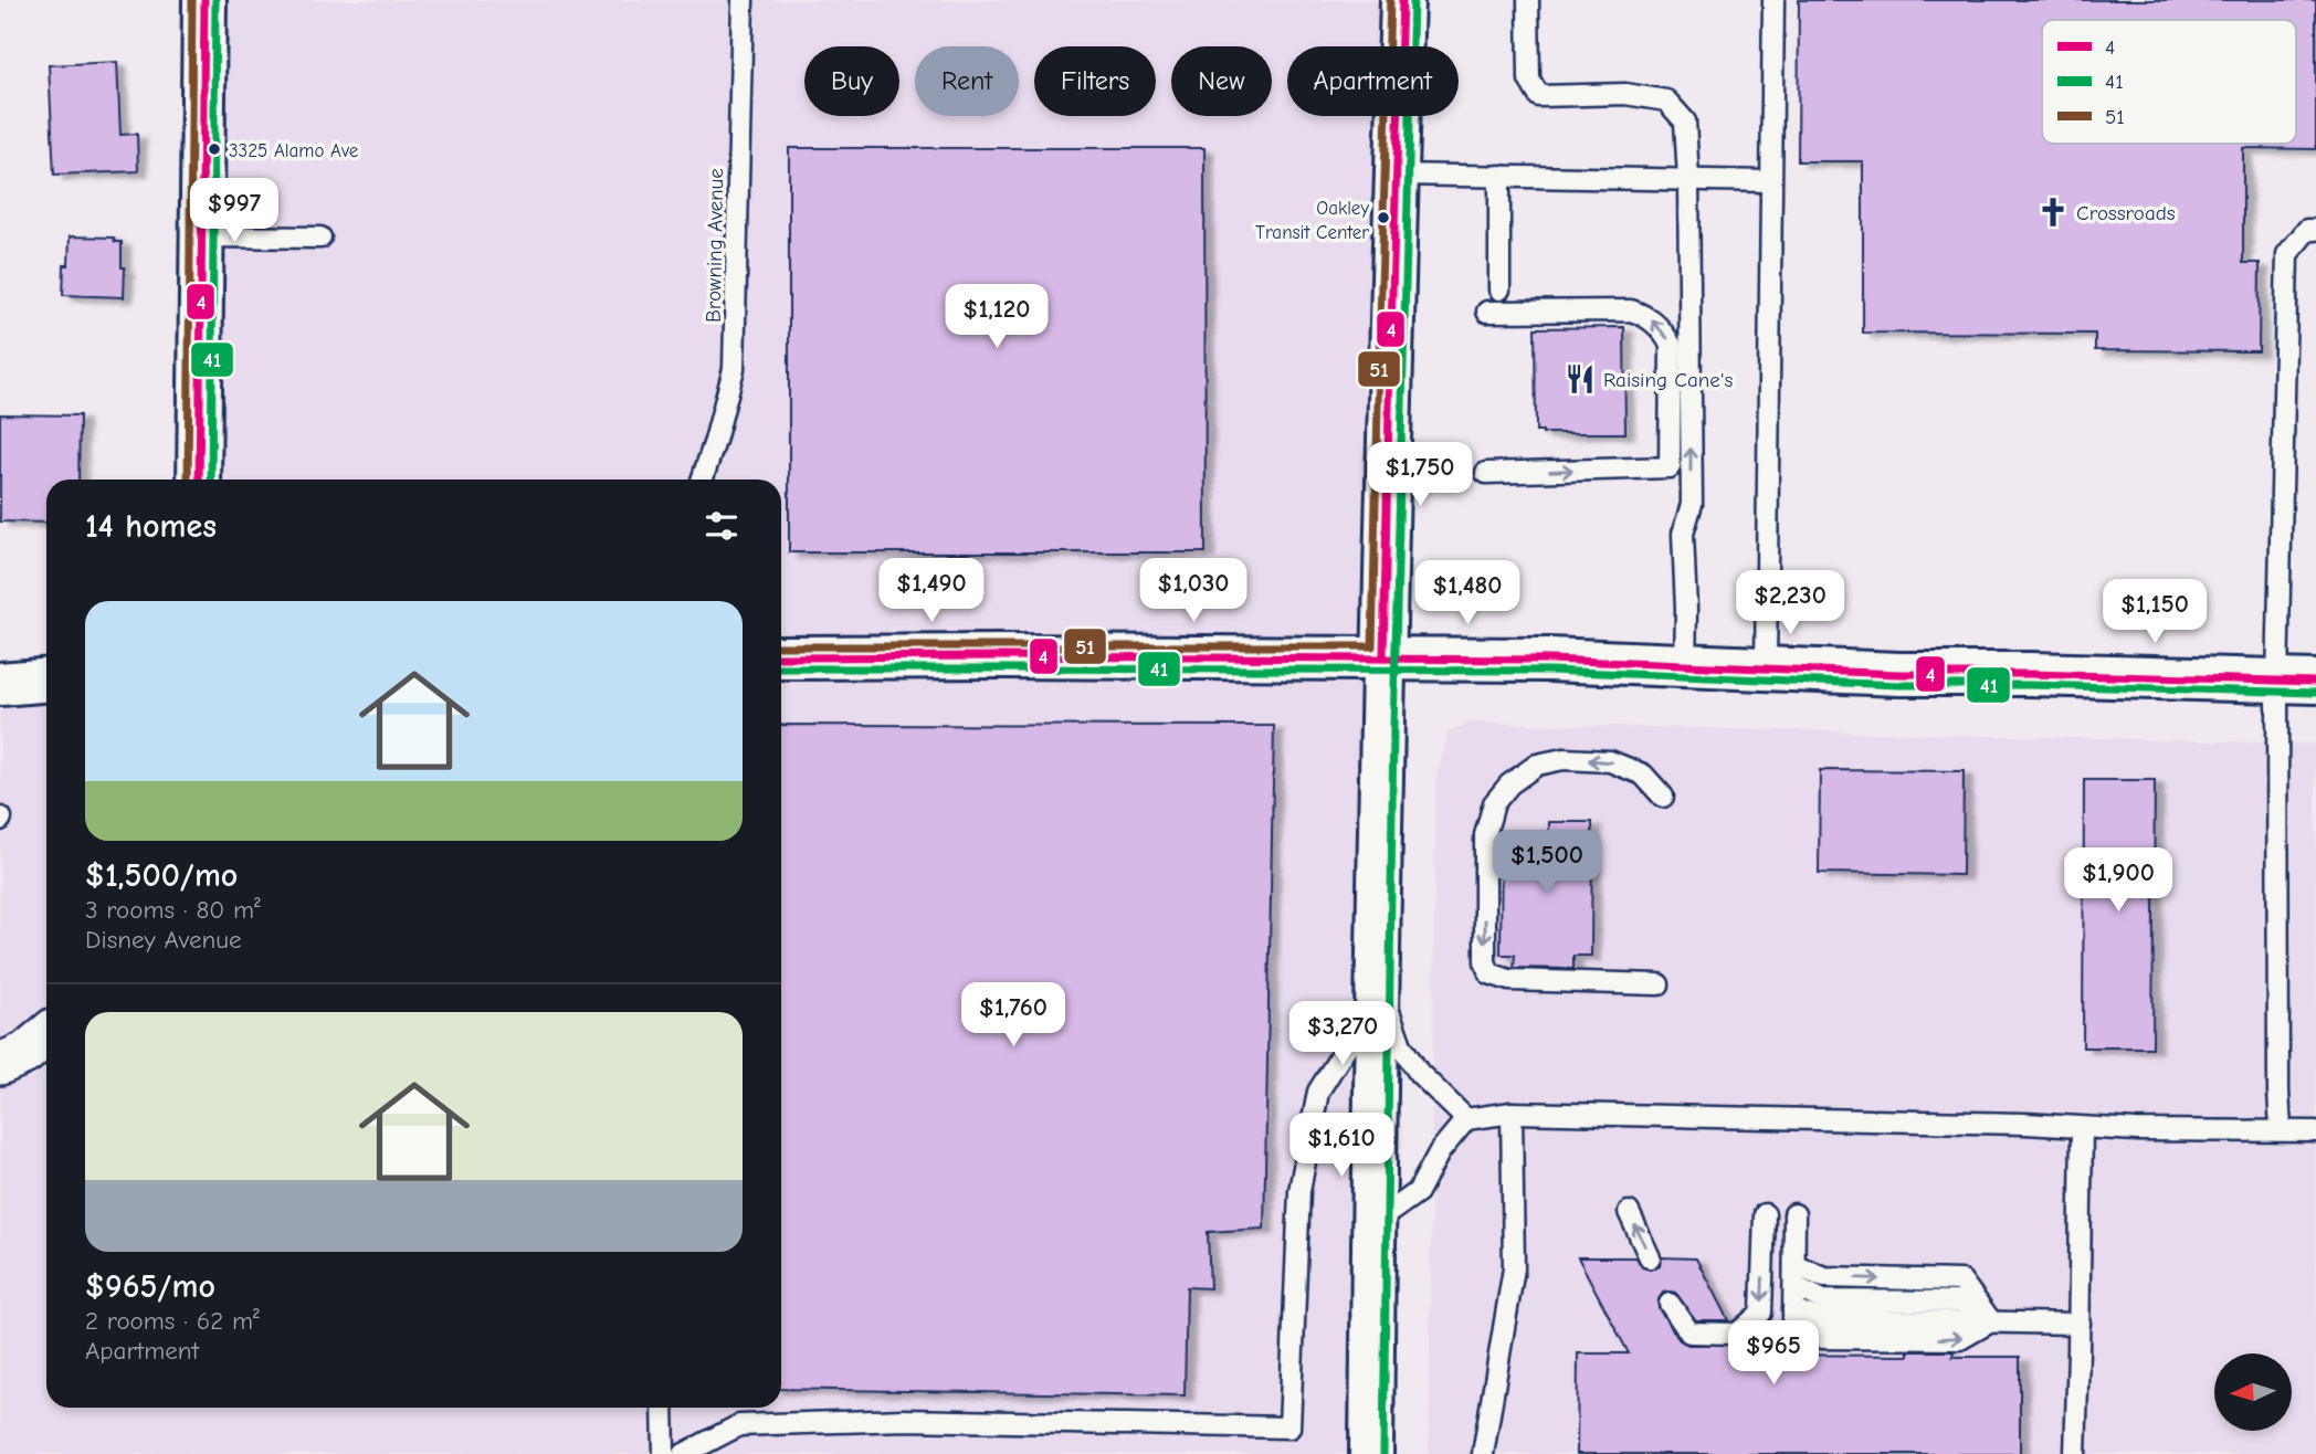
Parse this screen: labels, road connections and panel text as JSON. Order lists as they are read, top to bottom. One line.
{"streets":{"lane":["Browning Avenue"]},"places":{"other":["3325 Alamo Ave","Oakley Transit Center"],"church":["Crossroads"],"restaurant":["Raising Cane's"]},"lines":["transit line 4","transit line 41","transit line 51"],"legend":["4","41","51"],"north":"left","page":{"chip":["Buy","Rent","Filters","New","Apartment"],"price":["$997","$1,120","$1,750","$1,490","$1,030","$1,480","$2,230","$1,150","$1,500","$1,900","$1,760","$3,270","$1,610","$965"],"heading":"14 homes","list":[{"name":"$1,500/mo","note":"3 rooms · 80 m² · Disney Avenue"},{"name":"$965/mo","note":"2 rooms · 62 m² · Apartment"}]}}
